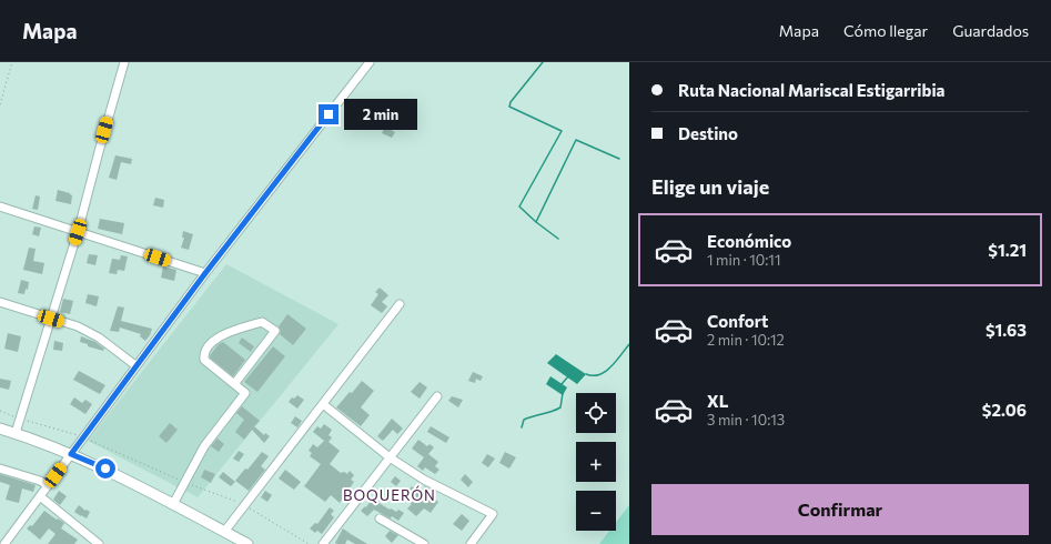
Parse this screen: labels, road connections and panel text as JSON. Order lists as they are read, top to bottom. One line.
{"districts":["BOQUERÓN"],"page":{"header":"Mapa","nav":["Mapa","Cómo llegar","Guardados"],"banner":["Ruta Nacional Mariscal Estigarribia","Destino"],"bubble":"2 min","heading":"Elige un viaje","list":[{"name":"Económico","note":"1 min · 10:11","value":"$1.21"},{"name":"Confort","note":"2 min · 10:12","value":"$1.63"},{"name":"XL","note":"3 min · 10:13","value":"$2.06"}],"map_buttons":["+","−"],"buttons":"Confirmar"}}
